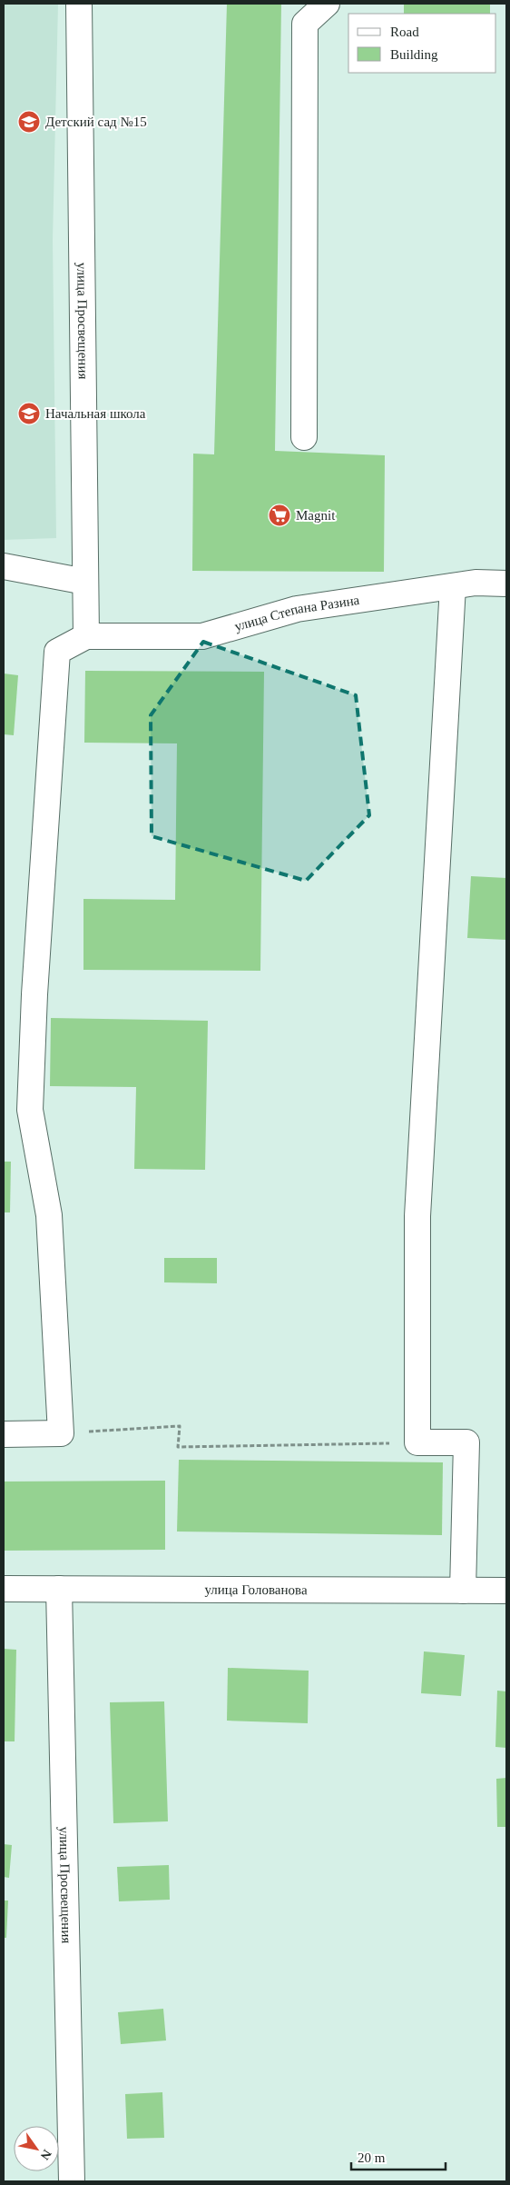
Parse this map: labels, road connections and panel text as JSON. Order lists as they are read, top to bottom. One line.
{"streets":{"street":["улица Просвещения","улица Степана Разина","улица Голованова"]},"crossings":[["улица Просвещения","улица Степана Разина"],["улица Просвещения","улица Голованова"]],"places":{"school or university":["Детский сад №15","Начальная школа"],"supermarket":["Magnit"]},"legend":["Road","Building"],"scale_bar":"20 m","north":"bottom right"}
